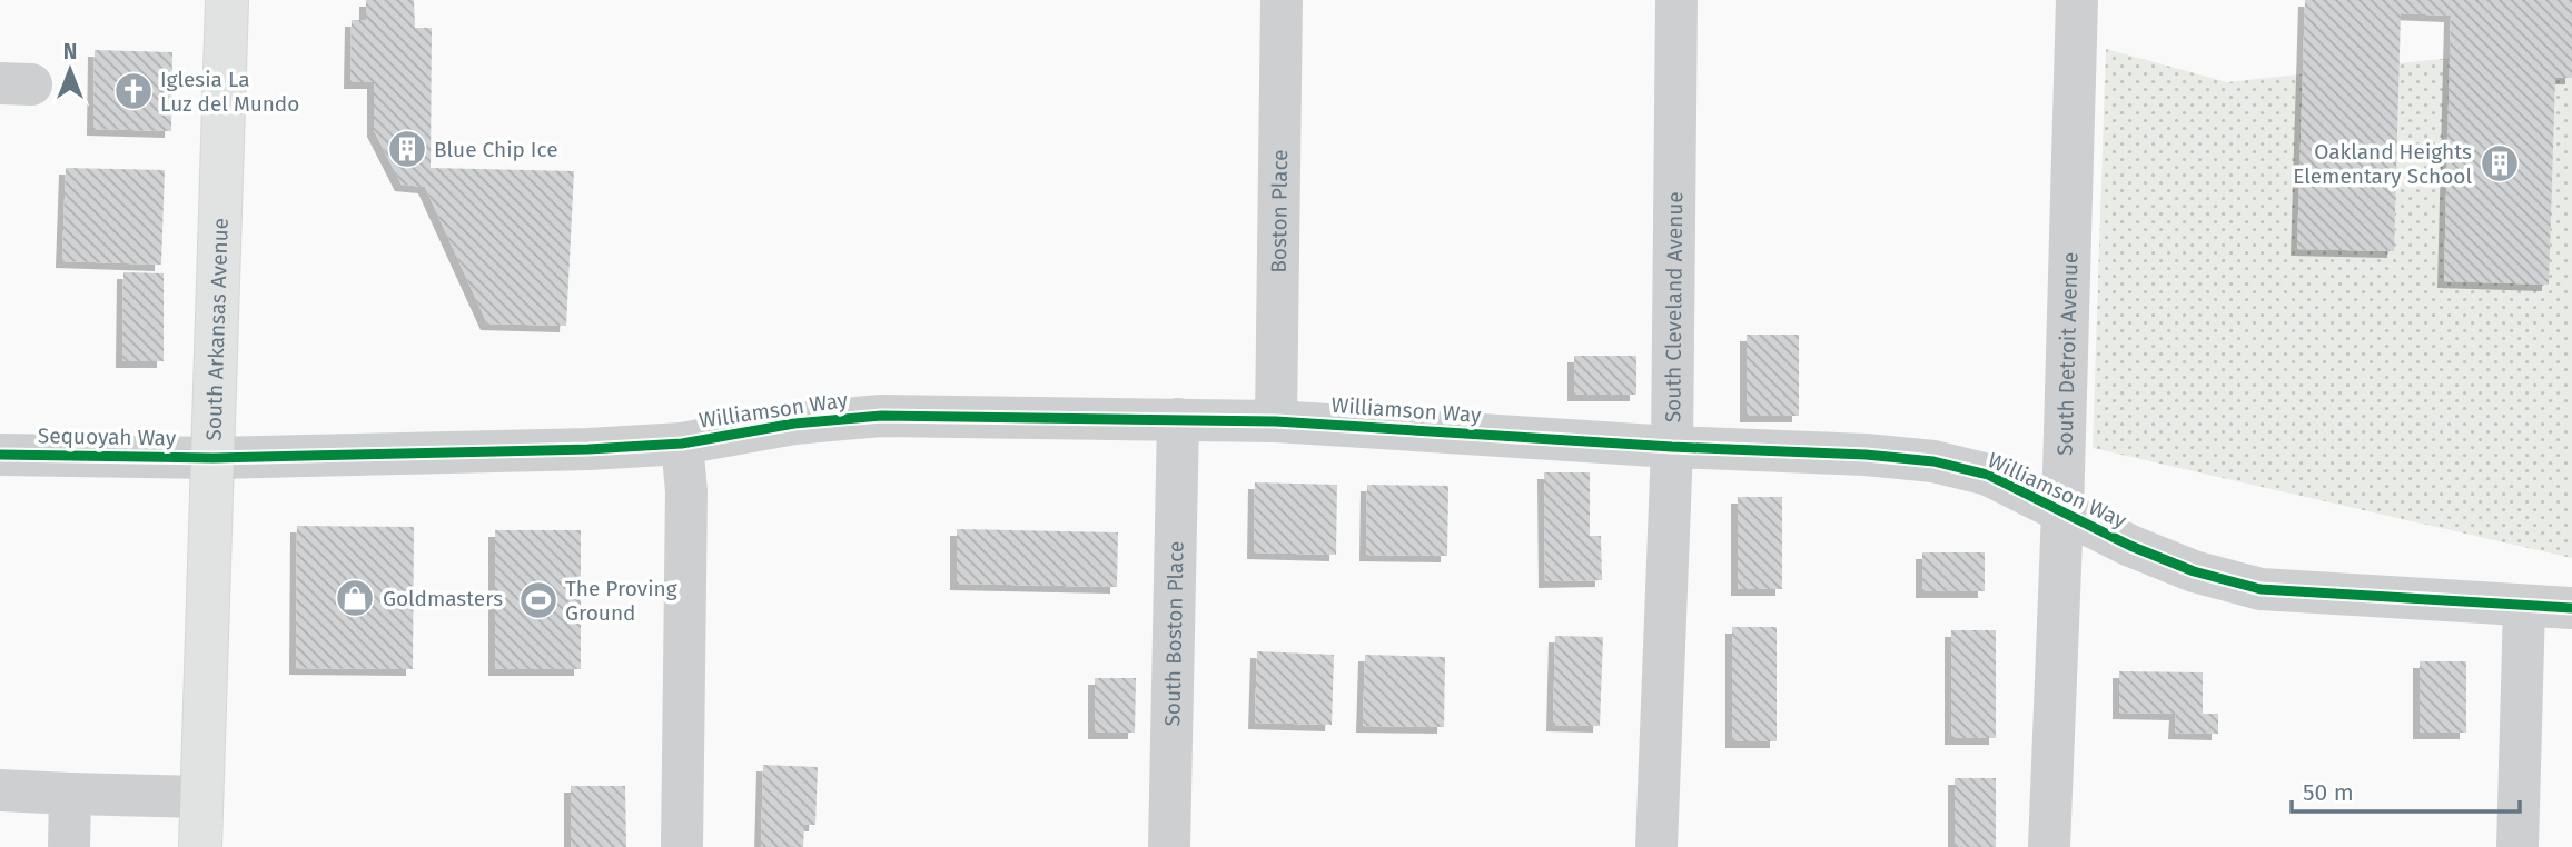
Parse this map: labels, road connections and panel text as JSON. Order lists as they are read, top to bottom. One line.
{"streets":{"highway":["South Arkansas Avenue"],"street":["Boston Place","South Cleveland Avenue","South Detroit Avenue","Williamson Way","Sequoyah Way","South Boston Place"]},"crossings":[["Boston Place","Williamson Way"],["South Cleveland Avenue","Williamson Way"],["South Arkansas Avenue","Williamson Way"],["South Arkansas Avenue","Sequoyah Way"],["South Detroit Avenue","Williamson Way"],["Williamson Way","Sequoyah Way"],["Williamson Way","South Boston Place"]],"places":{"church":["Iglesia La Luz del Mundo"],"building":["Blue Chip Ice","Oakland Heights Elementary School"],"shop":["Goldmasters"],"sports":["The Proving Ground"]},"scale_bar":"50 m","north":"top"}
